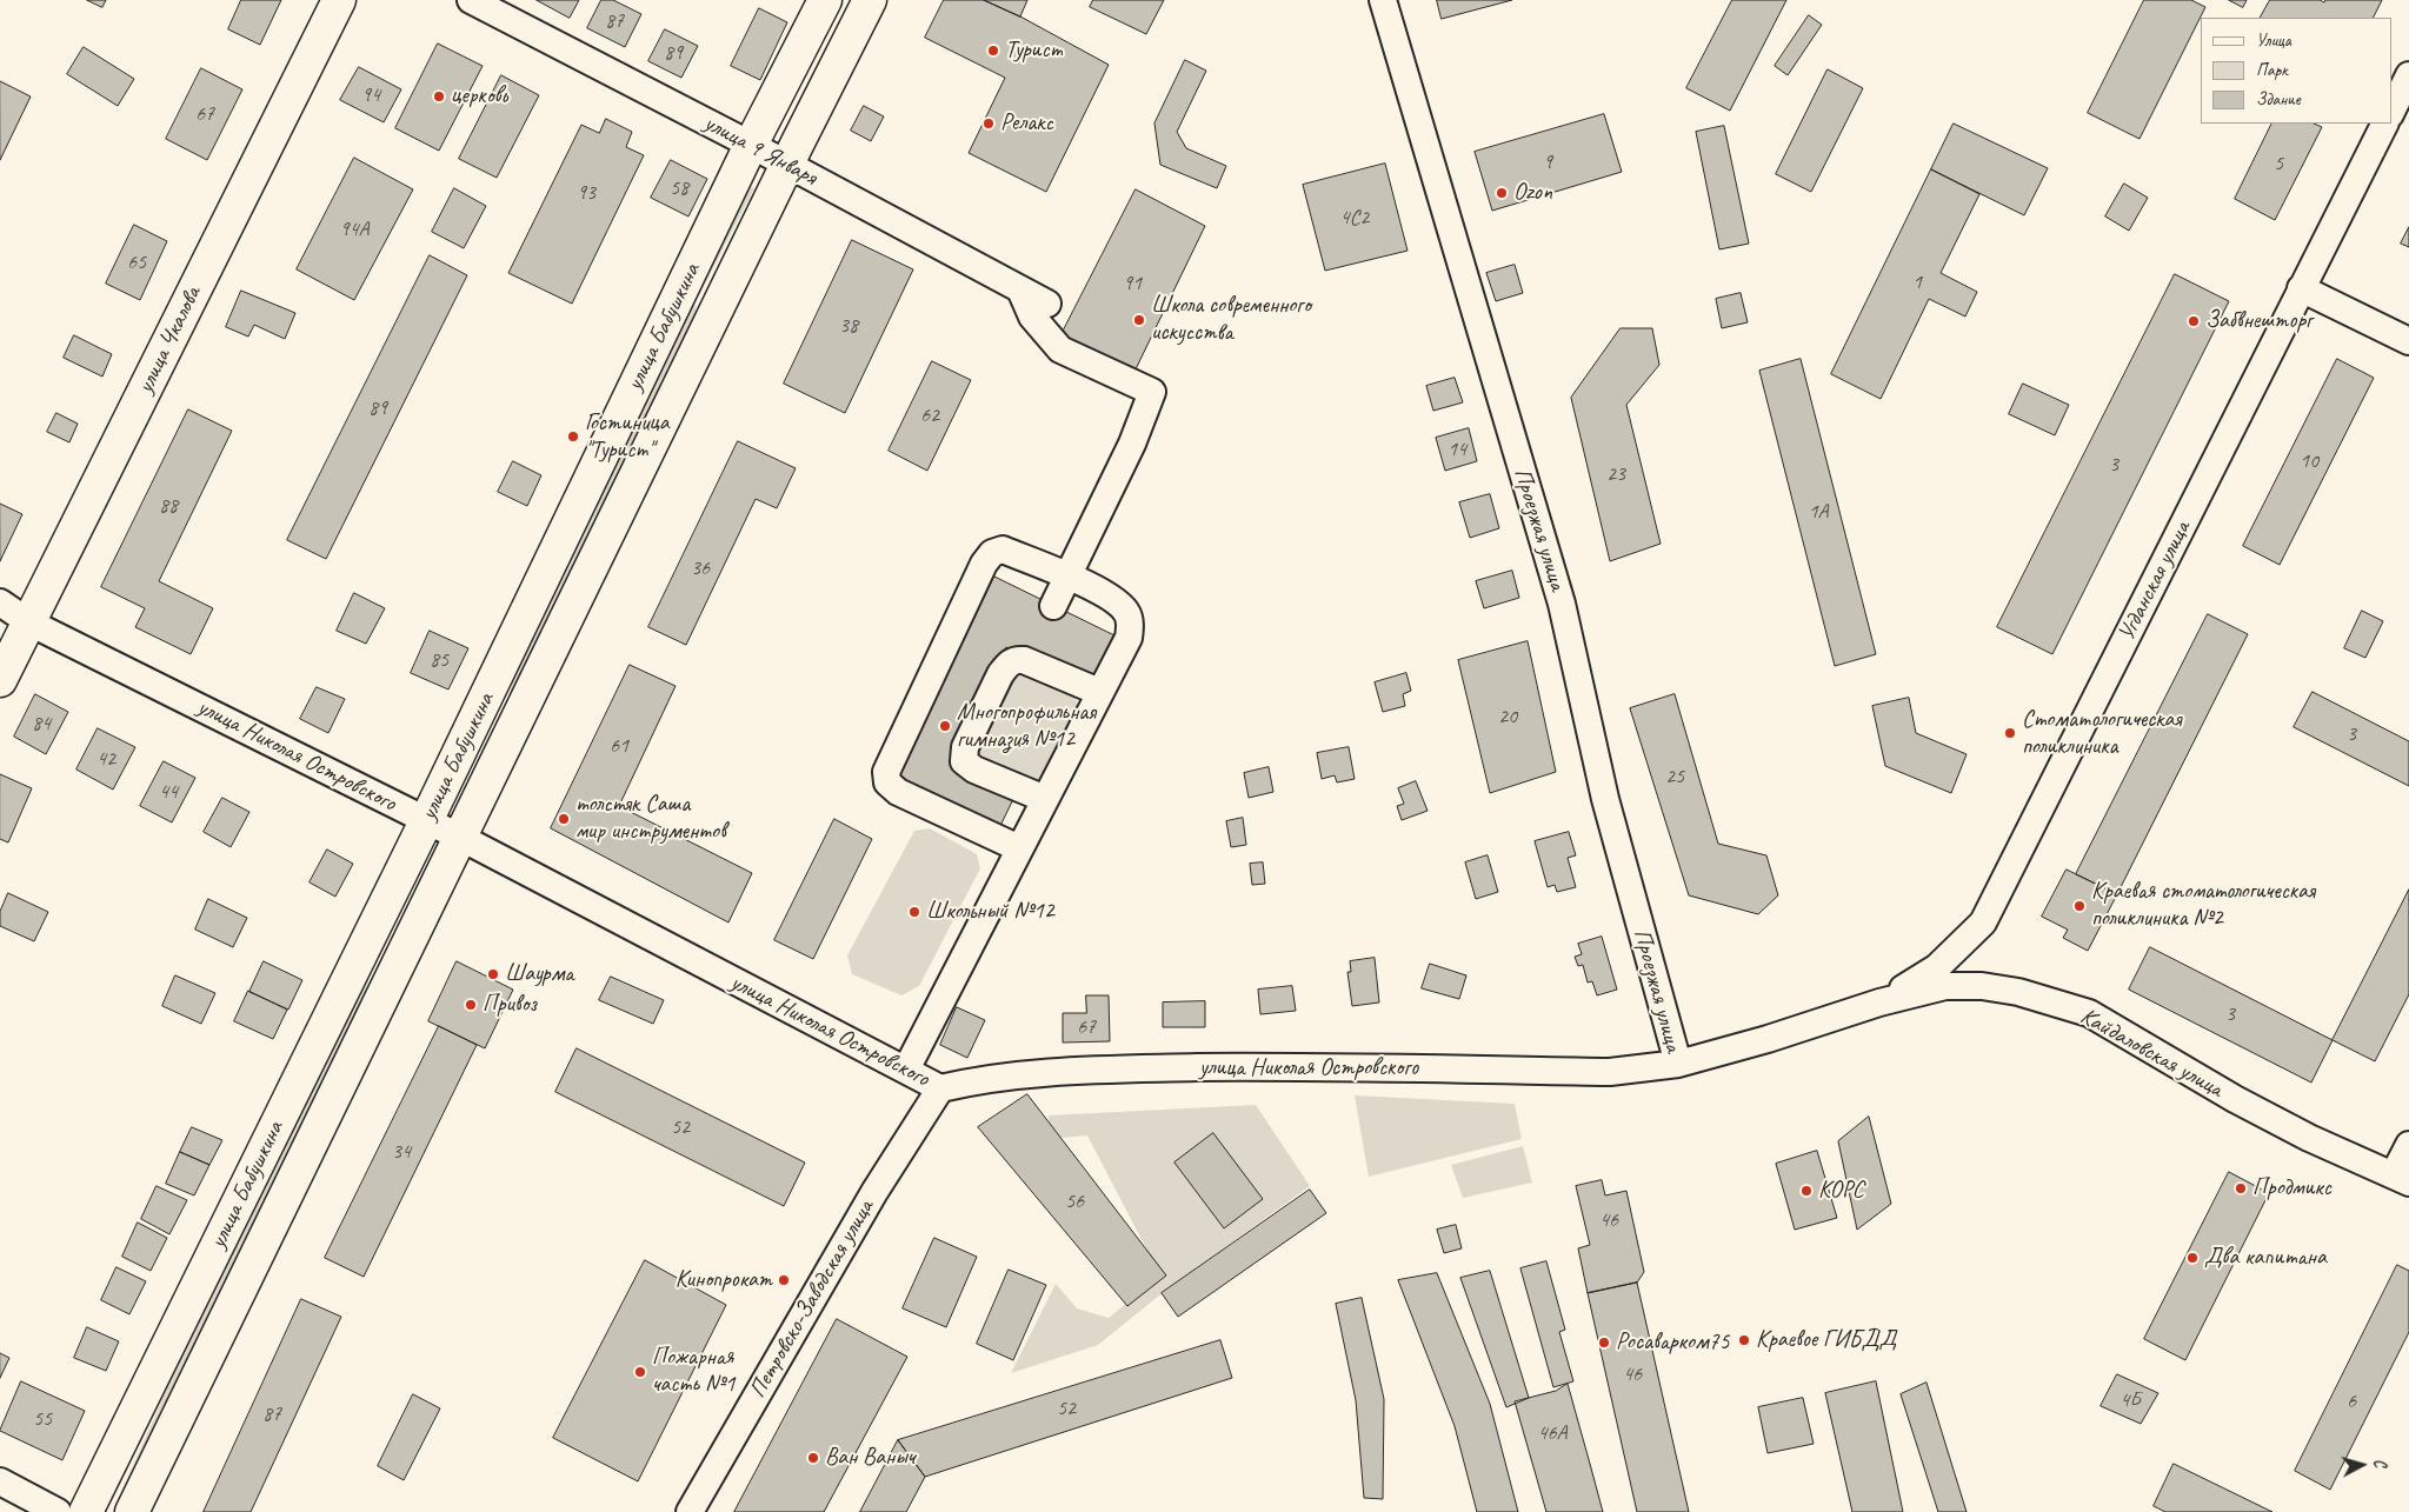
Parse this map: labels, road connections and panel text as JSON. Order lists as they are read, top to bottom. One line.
{"streets":{"main road":["улица Бабушкина","улица Чкалова"],"street":["улица 9 Января","Проезжая улица","Угданская улица","улица Николая Островского","Кайдаловская улица","Петровско-Заводская улица"]},"crossings":[["улица 9 Января","улица Бабушкина"],["улица Бабушкина","улица Николая Островского"],["улица Чкалова","улица Николая Островского"],["Проезжая улица","улица Николая Островского"],["Угданская улица","улица Николая Островского"],["Угданская улица","Кайдаловская улица"],["улица Николая Островского","Кайдаловская улица"],["улица Николая Островского","Петровско-Заводская улица"]],"places":["Турист","церковь","Релакс","Ozon","Школа современного искусства","Забвнешторг","Гостиница \"Турист\"","Многопрофильная гимназия №12","Стоматологическая поликлиника","толстяк Саша мир инструментов","Краевая стоматологическая поликлиника №2","Школьный №12","Шаурма","Привоз","Продмикс","КОРС","Два капитана","Кинопрокат","Краевое ГИБДД","Росаварком75","Пожарная часть №1","Ван Ваныч"],"house_numbers":["87","89","94","67","9","5","58","93","4С2","94А","65","1","91","38","89","62","14","10","3","23","88","1А","36","85","20","84","3","61","42","25","44","3","67","52","34","56","46","46","4Б","6","52","87","55","46А"],"legend":["Улица","Парк","Здание"],"north":"right"}
